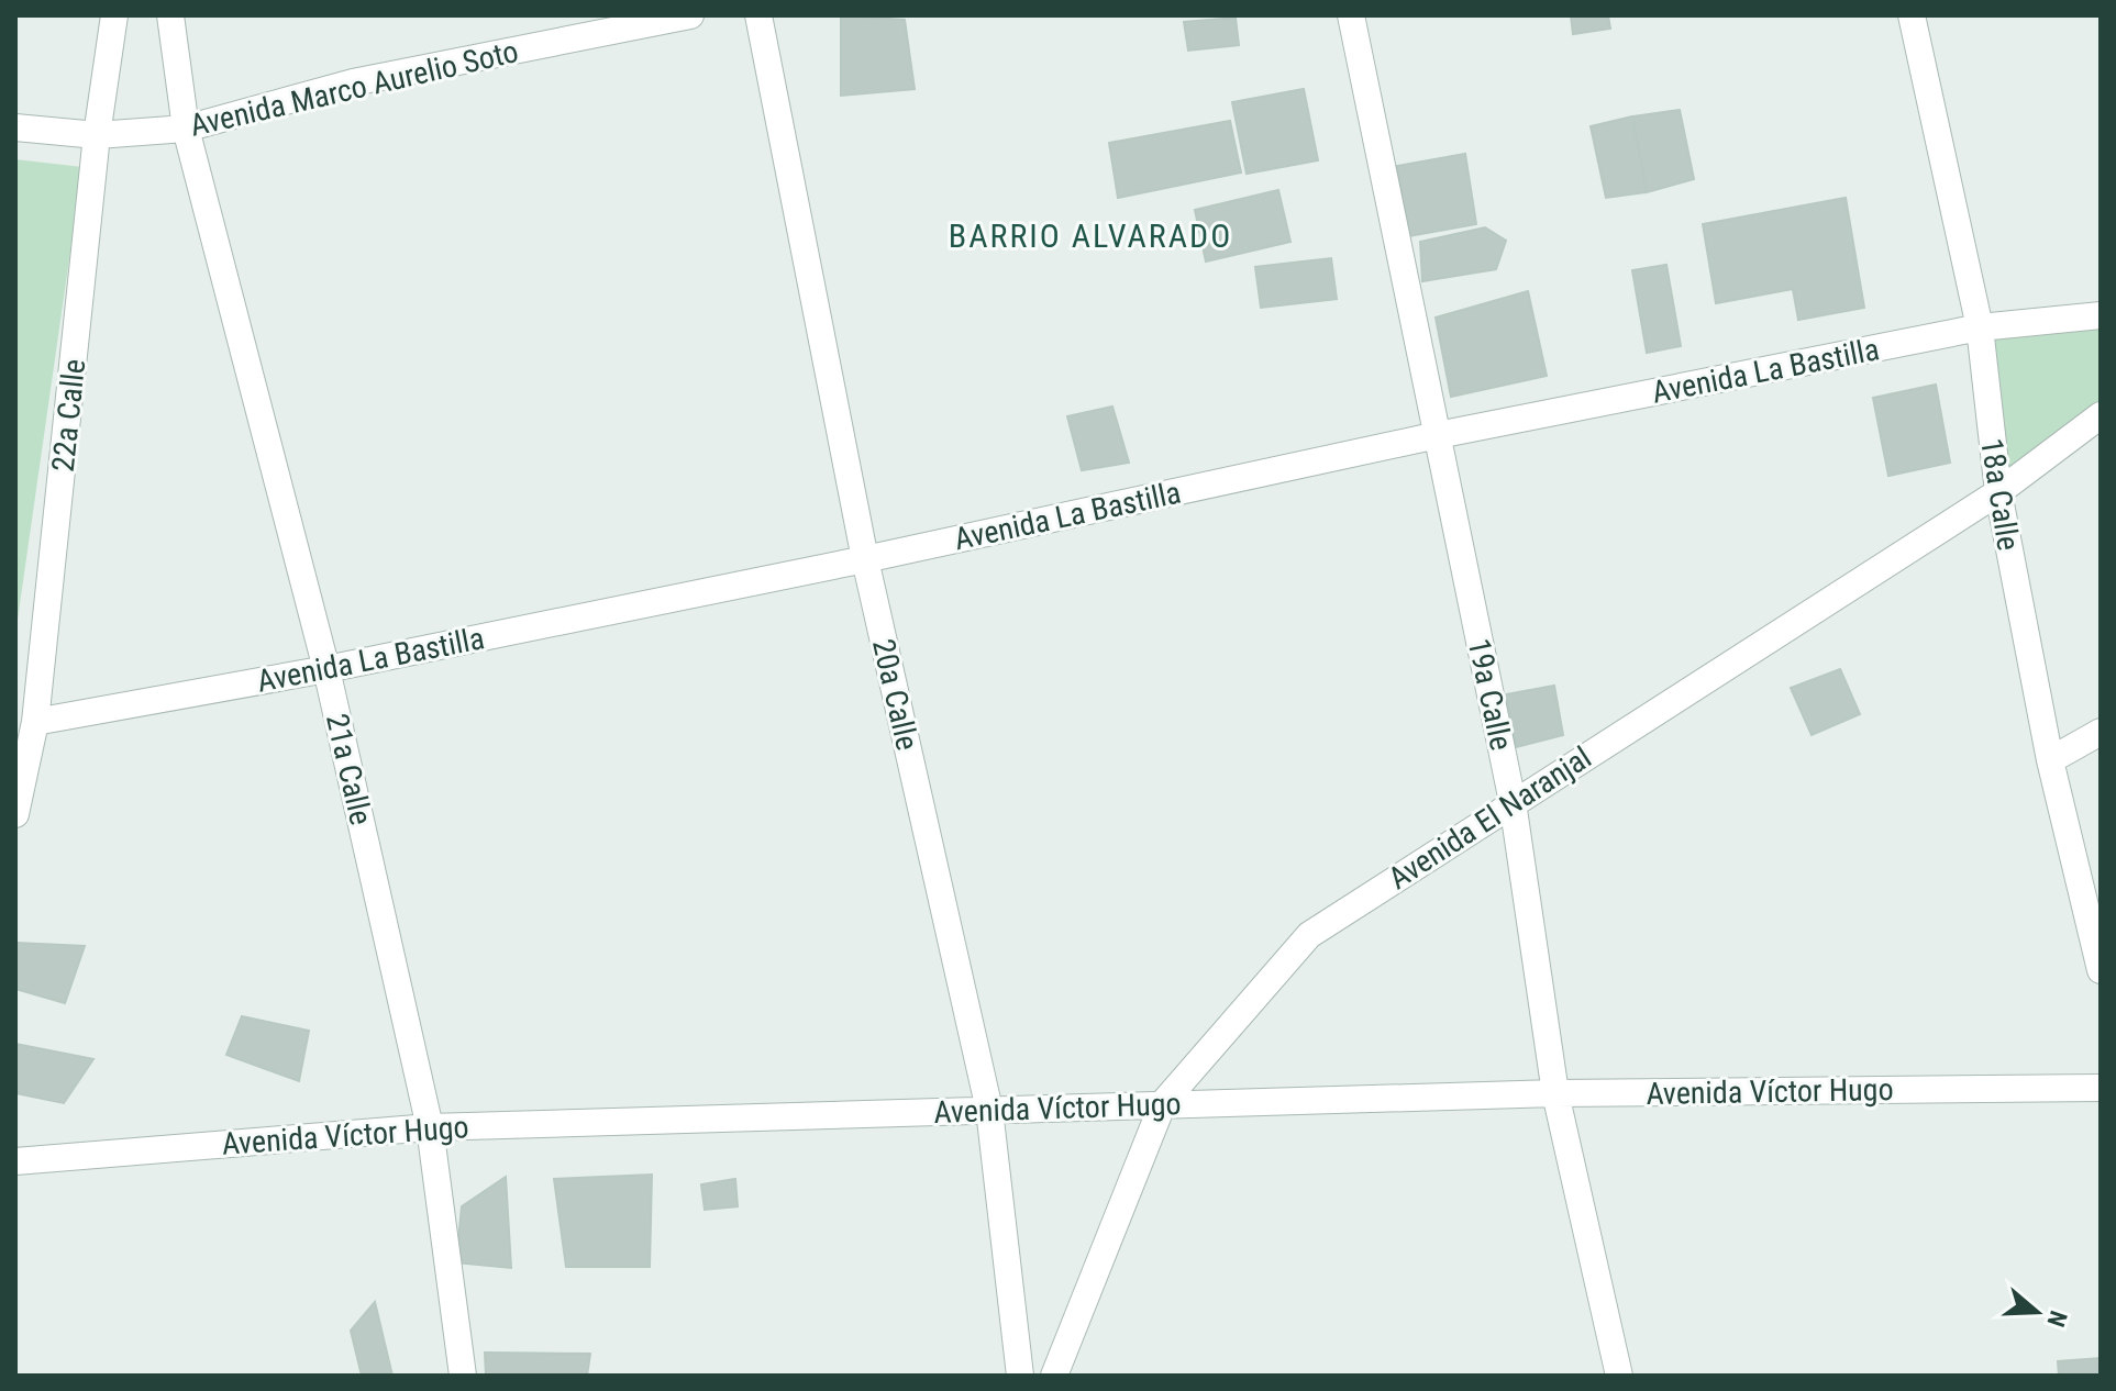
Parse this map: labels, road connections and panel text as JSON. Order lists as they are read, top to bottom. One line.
{"streets":{"street":["Avenida Marco Aurelio Soto","Avenida La Bastilla","22a Calle","18a Calle","20a Calle","19a Calle","21a Calle","Avenida El Naranjal","Avenida Víctor Hugo"]},"crossings":[["Avenida Marco Aurelio Soto","22a Calle"],["Avenida Marco Aurelio Soto","21a Calle"],["Avenida La Bastilla","22a Calle"],["Avenida La Bastilla","18a Calle"],["Avenida La Bastilla","20a Calle"],["Avenida La Bastilla","19a Calle"],["Avenida La Bastilla","21a Calle"],["18a Calle","Avenida El Naranjal"],["20a Calle","Avenida Víctor Hugo"],["19a Calle","Avenida El Naranjal"],["19a Calle","Avenida Víctor Hugo"],["21a Calle","Avenida Víctor Hugo"],["Avenida El Naranjal","Avenida Víctor Hugo"]],"districts":["BARRIO ALVARADO"],"north":"right"}
